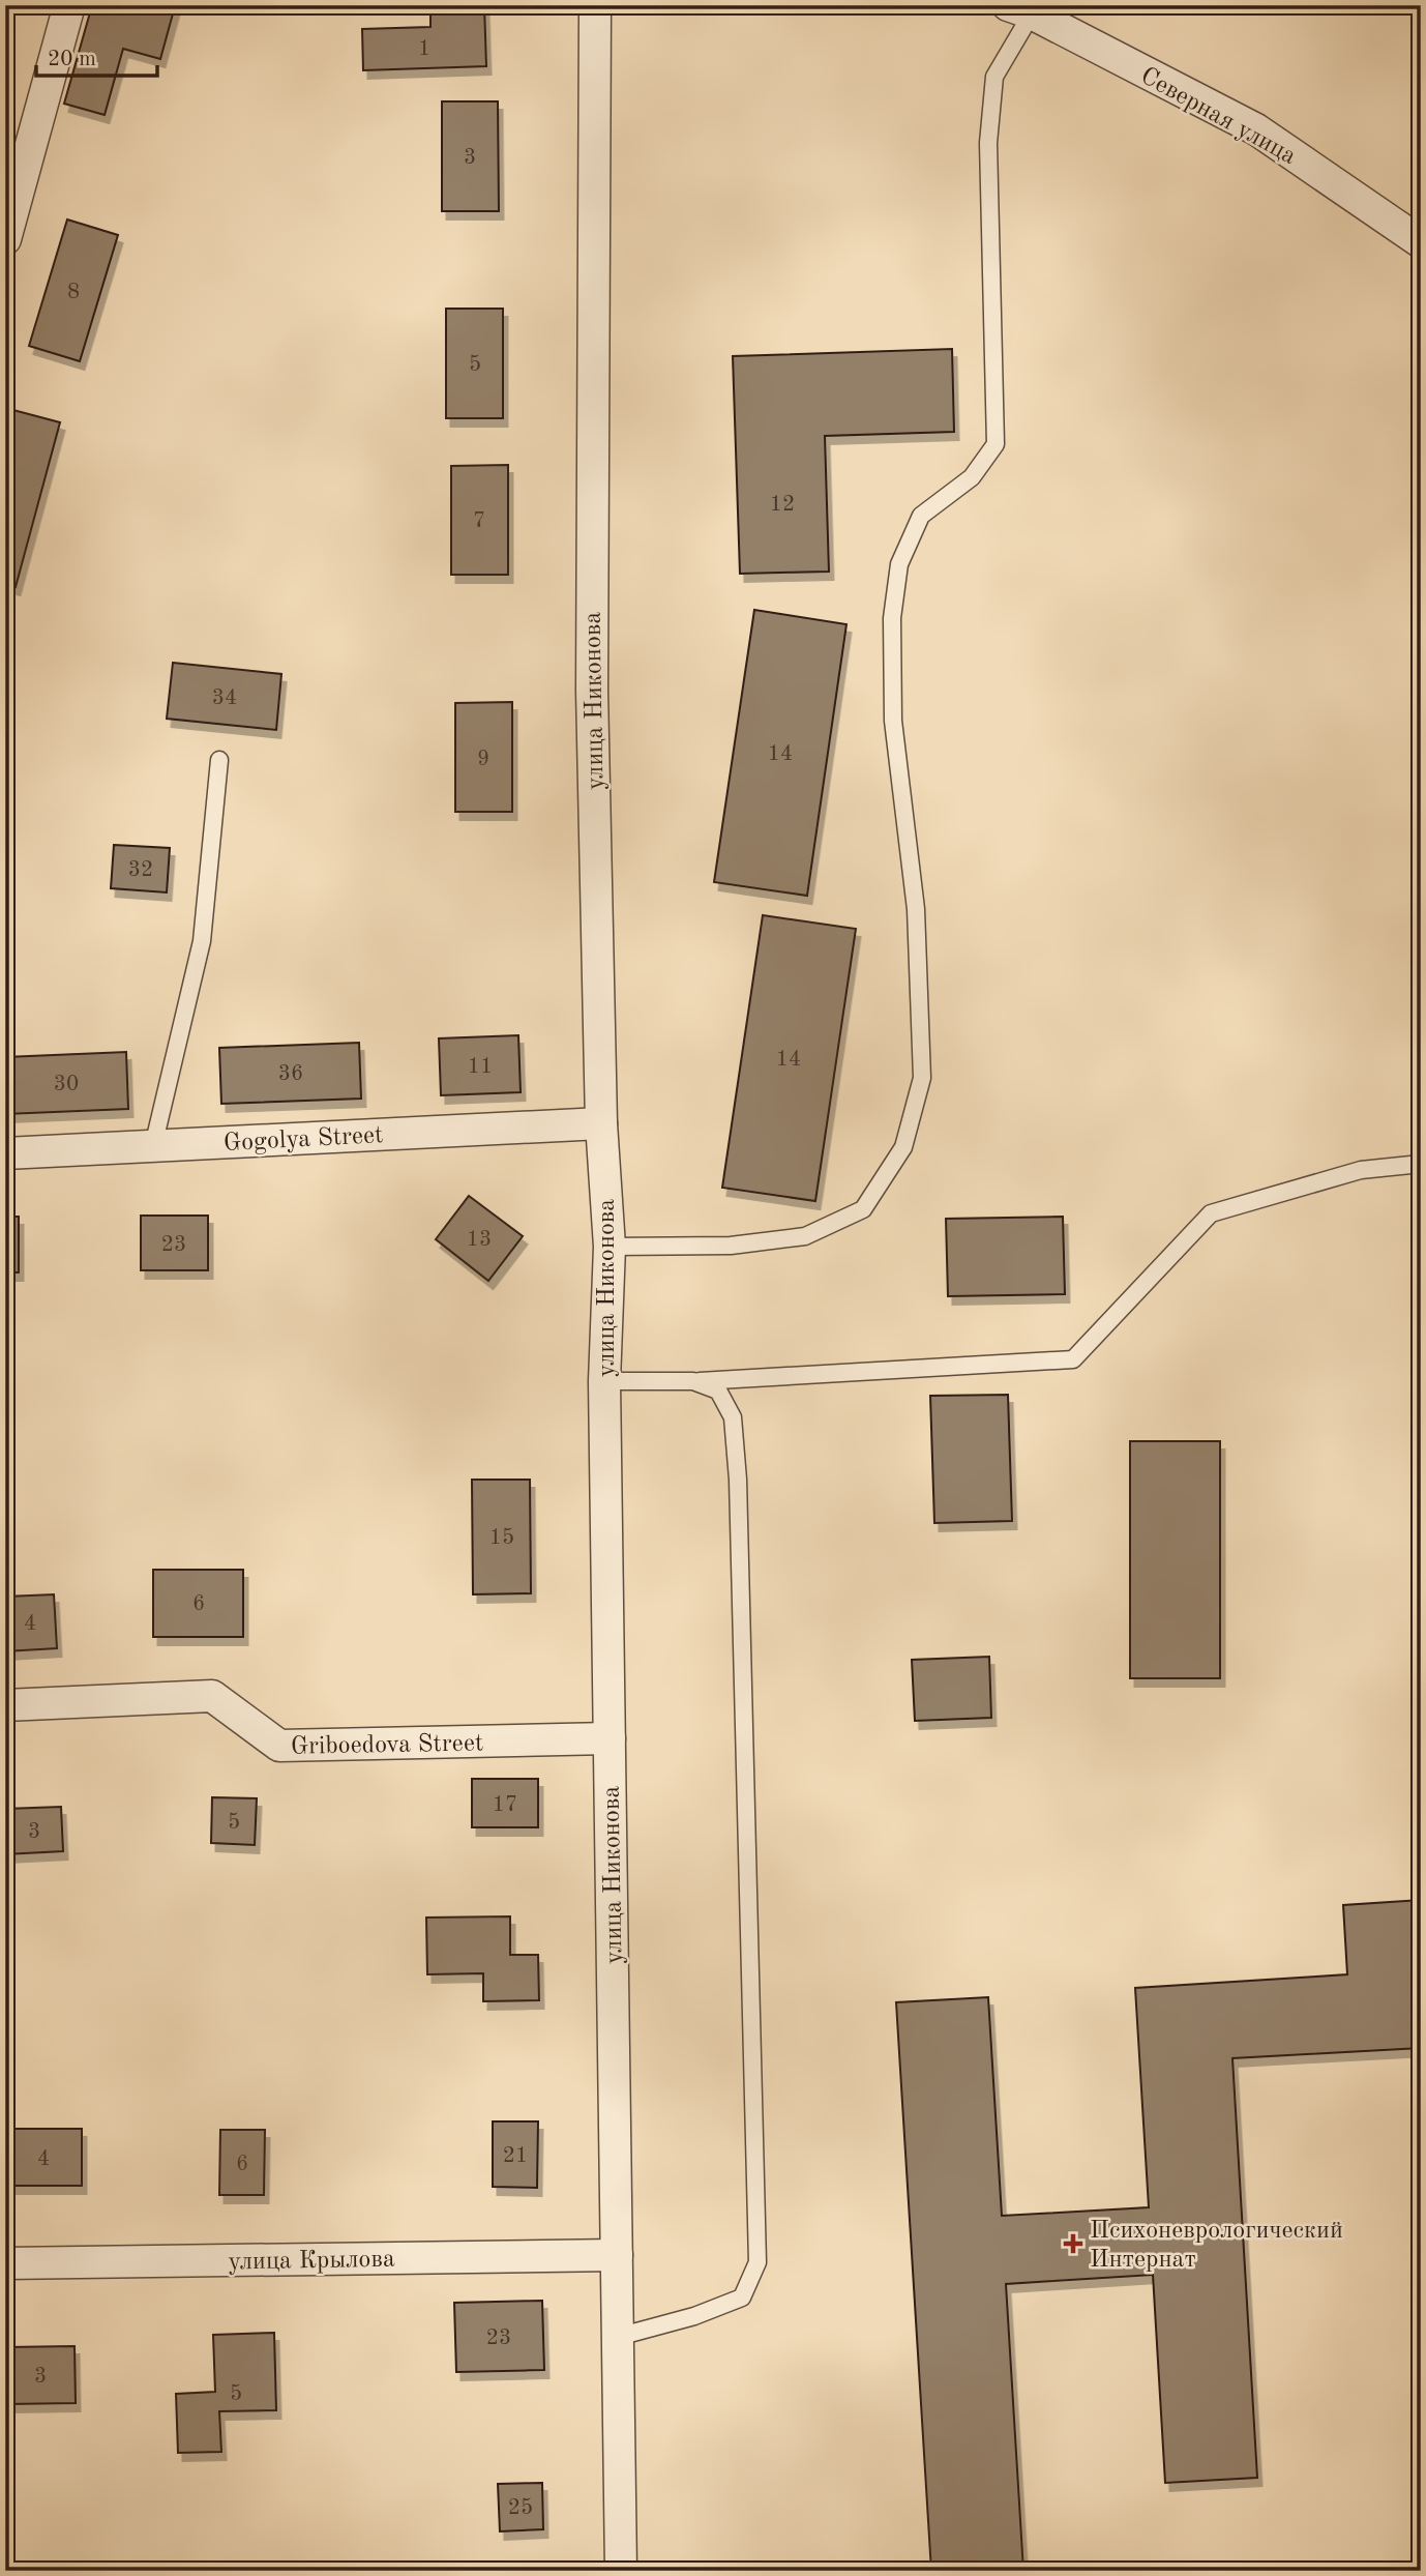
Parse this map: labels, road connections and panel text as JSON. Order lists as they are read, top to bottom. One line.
{"streets":{"street":["Северная улица","улица Никонова","Gogolya Street","Griboedova Street","улица Крылова"]},"crossings":[["улица Никонова","Gogolya Street"],["улица Никонова","Griboedova Street"],["улица Никонова","улица Крылова"]],"places":{"health":["Психоневрологический Интернат"]},"house_numbers":["1","3","8","5","12","7","34","14","9","32","14","11","36","30","13","23","15","6","4","17","5","3","21","4","6","23","3","5","25"],"scale_bar":"20 m"}
